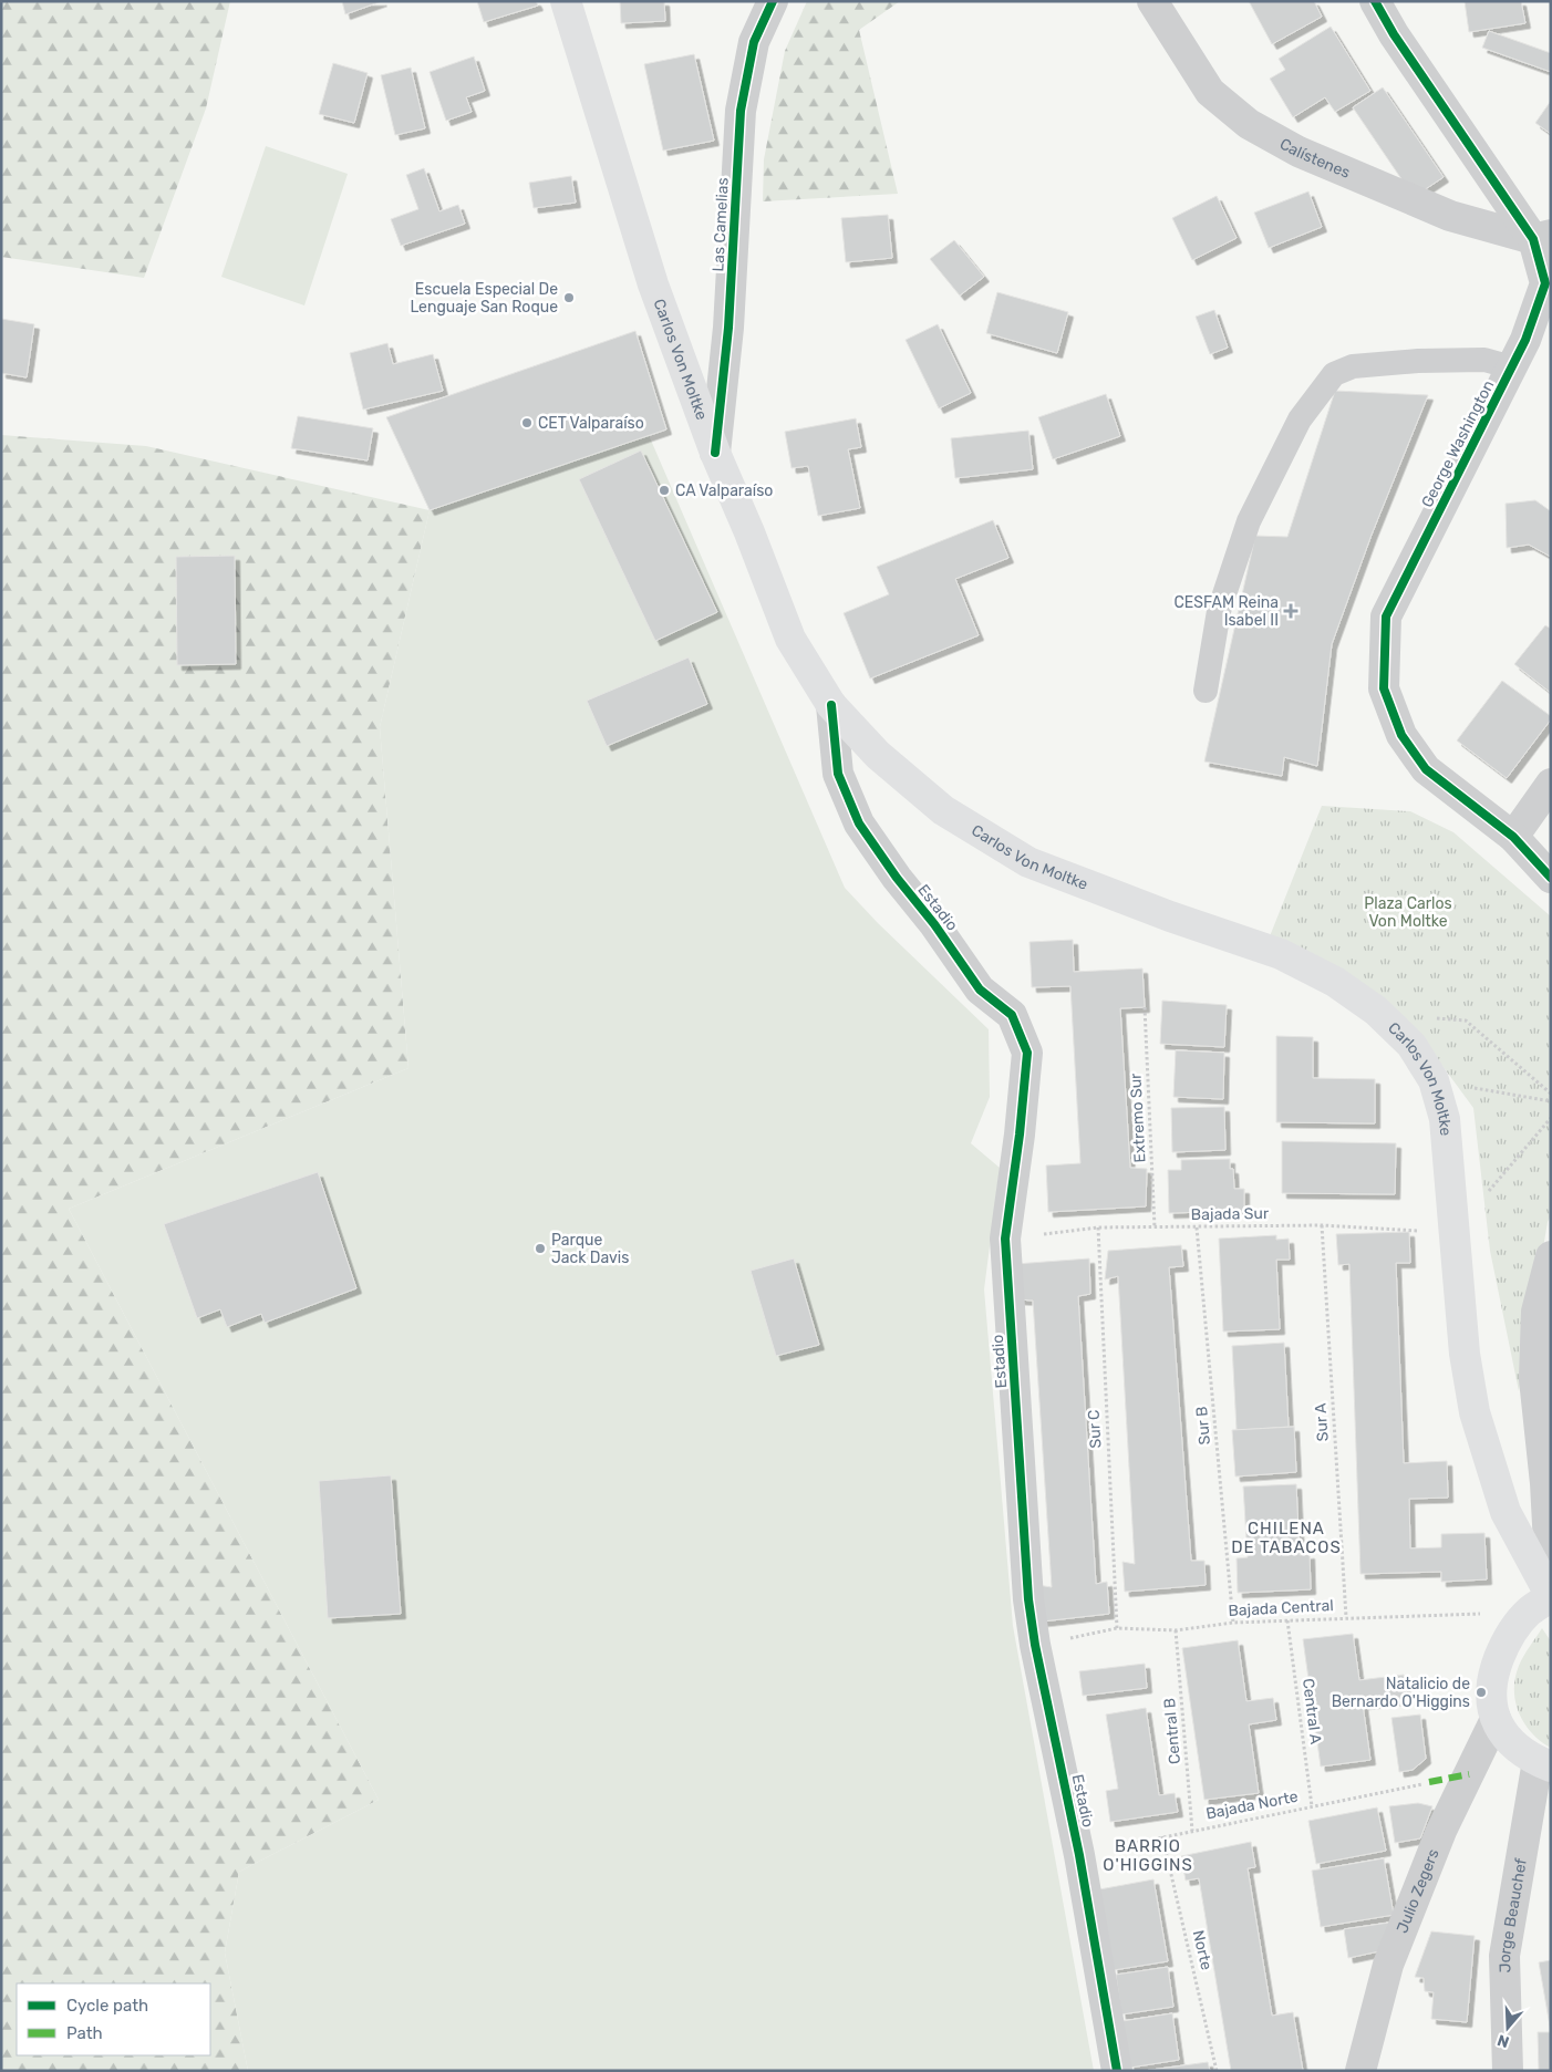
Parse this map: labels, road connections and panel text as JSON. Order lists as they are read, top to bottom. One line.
{"streets":{"main road":["Carlos Von Moltke"],"street":["Calístenes","Las Camelias","George Washington","Estadio","Julio Zegers","Jorge Beauchef"],"path":["Extremo Sur","Bajada Sur","Sur A","Sur B","Sur C","Bajada Central","Central A","Central B","Bajada Norte","Norte"]},"crossings":[["Calístenes","George Washington"],["Las Camelias","Carlos Von Moltke"],["Carlos Von Moltke","Estadio"],["Carlos Von Moltke","Bajada Sur"],["Carlos Von Moltke","Bajada Central"],["Estadio","Bajada Sur"],["Estadio","Bajada Central"],["Estadio","Bajada Norte"],["Extremo Sur","Bajada Sur"],["Bajada Sur","Sur A"],["Bajada Sur","Sur B"],["Bajada Sur","Sur C"],["Sur A","Bajada Central"],["Sur B","Bajada Central"],["Sur C","Bajada Central"],["Bajada Central","Central A"],["Bajada Central","Central B"],["Central A","Bajada Norte"],["Central B","Bajada Norte"],["Bajada Norte","Norte"]],"districts":["CHILENA DE TABACOS","BARRIO O'HIGGINS"],"parks":["Plaza Carlos Von Moltke"],"places":{"other":["Escuela Especial De Lenguaje San Roque","CET Valparaíso","CA Valparaíso","Parque Jack Davis","Natalicio de Bernardo O'Higgins"],"health":["CESFAM Reina Isabel II"]},"legend":["Cycle path","Path"],"north":"bottom"}
